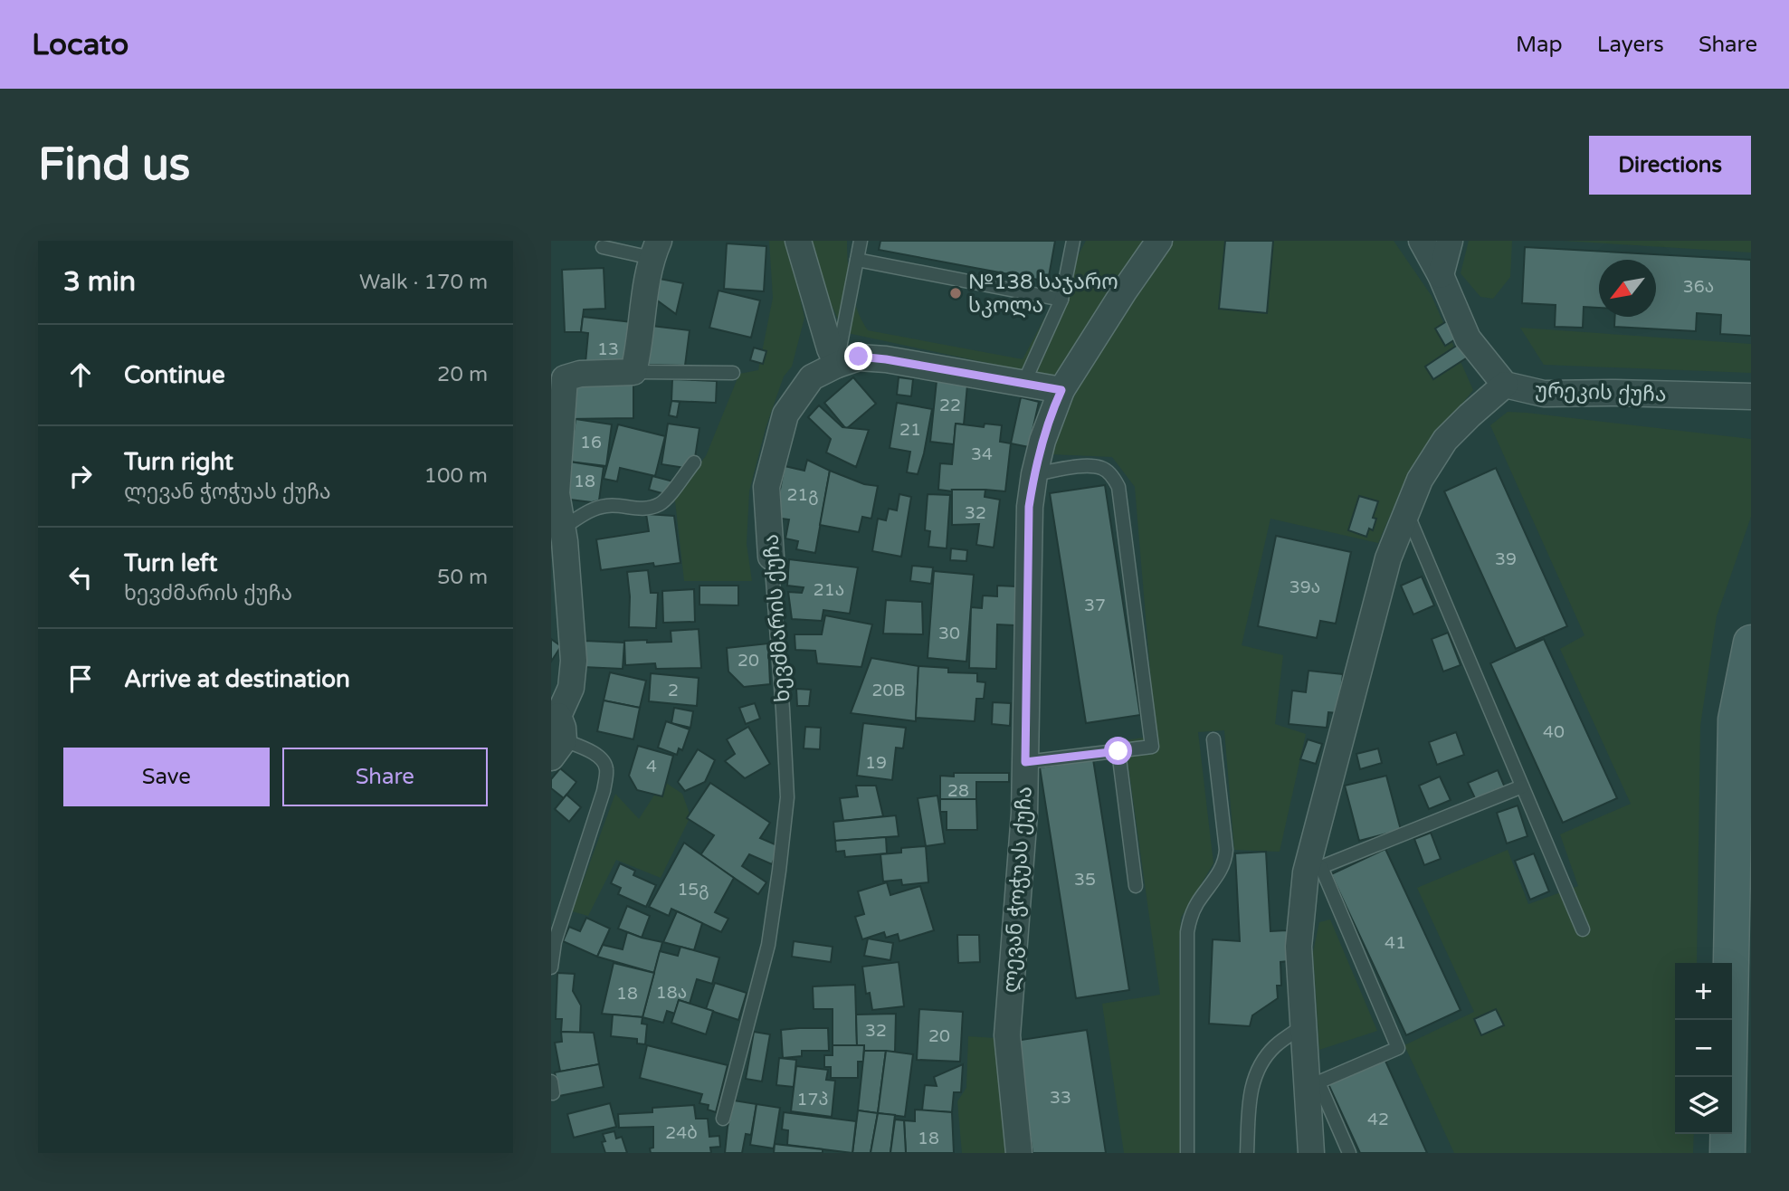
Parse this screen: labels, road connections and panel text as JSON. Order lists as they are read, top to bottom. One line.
{"streets":{"street":["ურეკის ქუჩა","ხევძმარის ქუჩა","ლევან ჭოჭუას ქუჩა"]},"crossings":[["ხევძმარის ქუჩა","ლევან ჭოჭუას ქუჩა"]],"places":["№138 საჯარო სკოლა"],"house_numbers":["36ა","13","22","21","16","34","18","21გ","32","39","39ა","21ა","37","30","20","2","20B","40","19","4","28","35","15გ","41","18ა","18","32","20","33","17პ","42","24ბ","18"],"north":"bottom left","page":{"header":"Locato","nav":["Map","Layers","Share"],"buttons":["Directions",["Save","Share"]],"title":"Find us","heading":["3 min","Walk · 170 m"],"list":[["Continue","20 m"],["Turn right","ლევან ჭოჭუას ქუჩა","100 m"],["Turn left","ხევძმარის ქუჩა","50 m"],"Arrive at destination"],"map_buttons":["+","−"]}}
